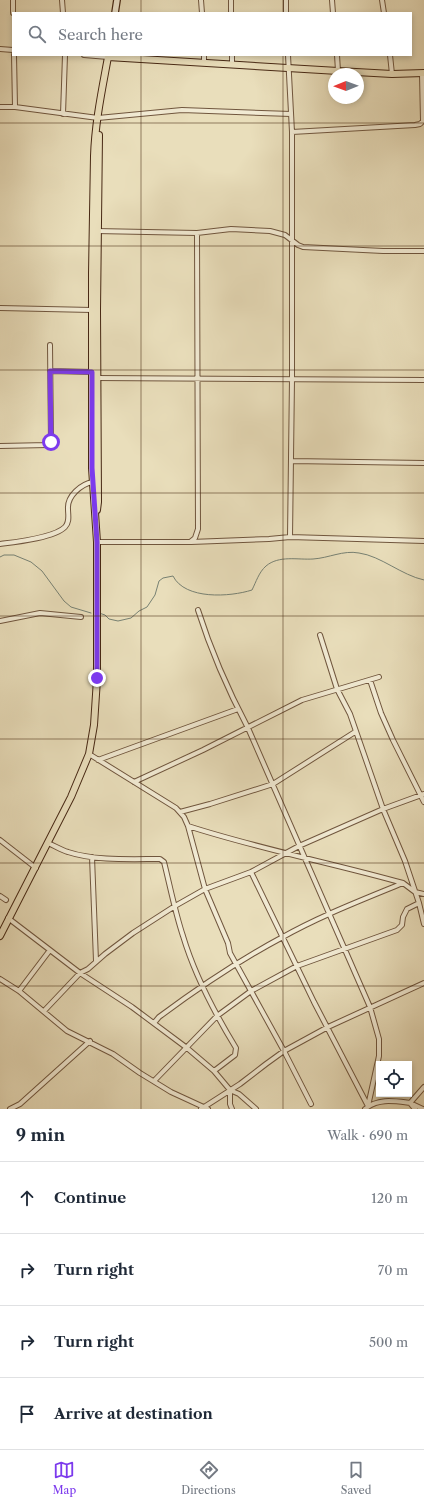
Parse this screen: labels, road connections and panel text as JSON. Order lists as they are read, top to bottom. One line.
{"north":"left","page":{"search":"Search here","heading":["9 min","Walk · 690 m"],"list":[["Continue","120 m"],["Turn right","70 m"],["Turn right","500 m"],"Arrive at destination"],"nav":["Map","Directions","Saved"]}}
